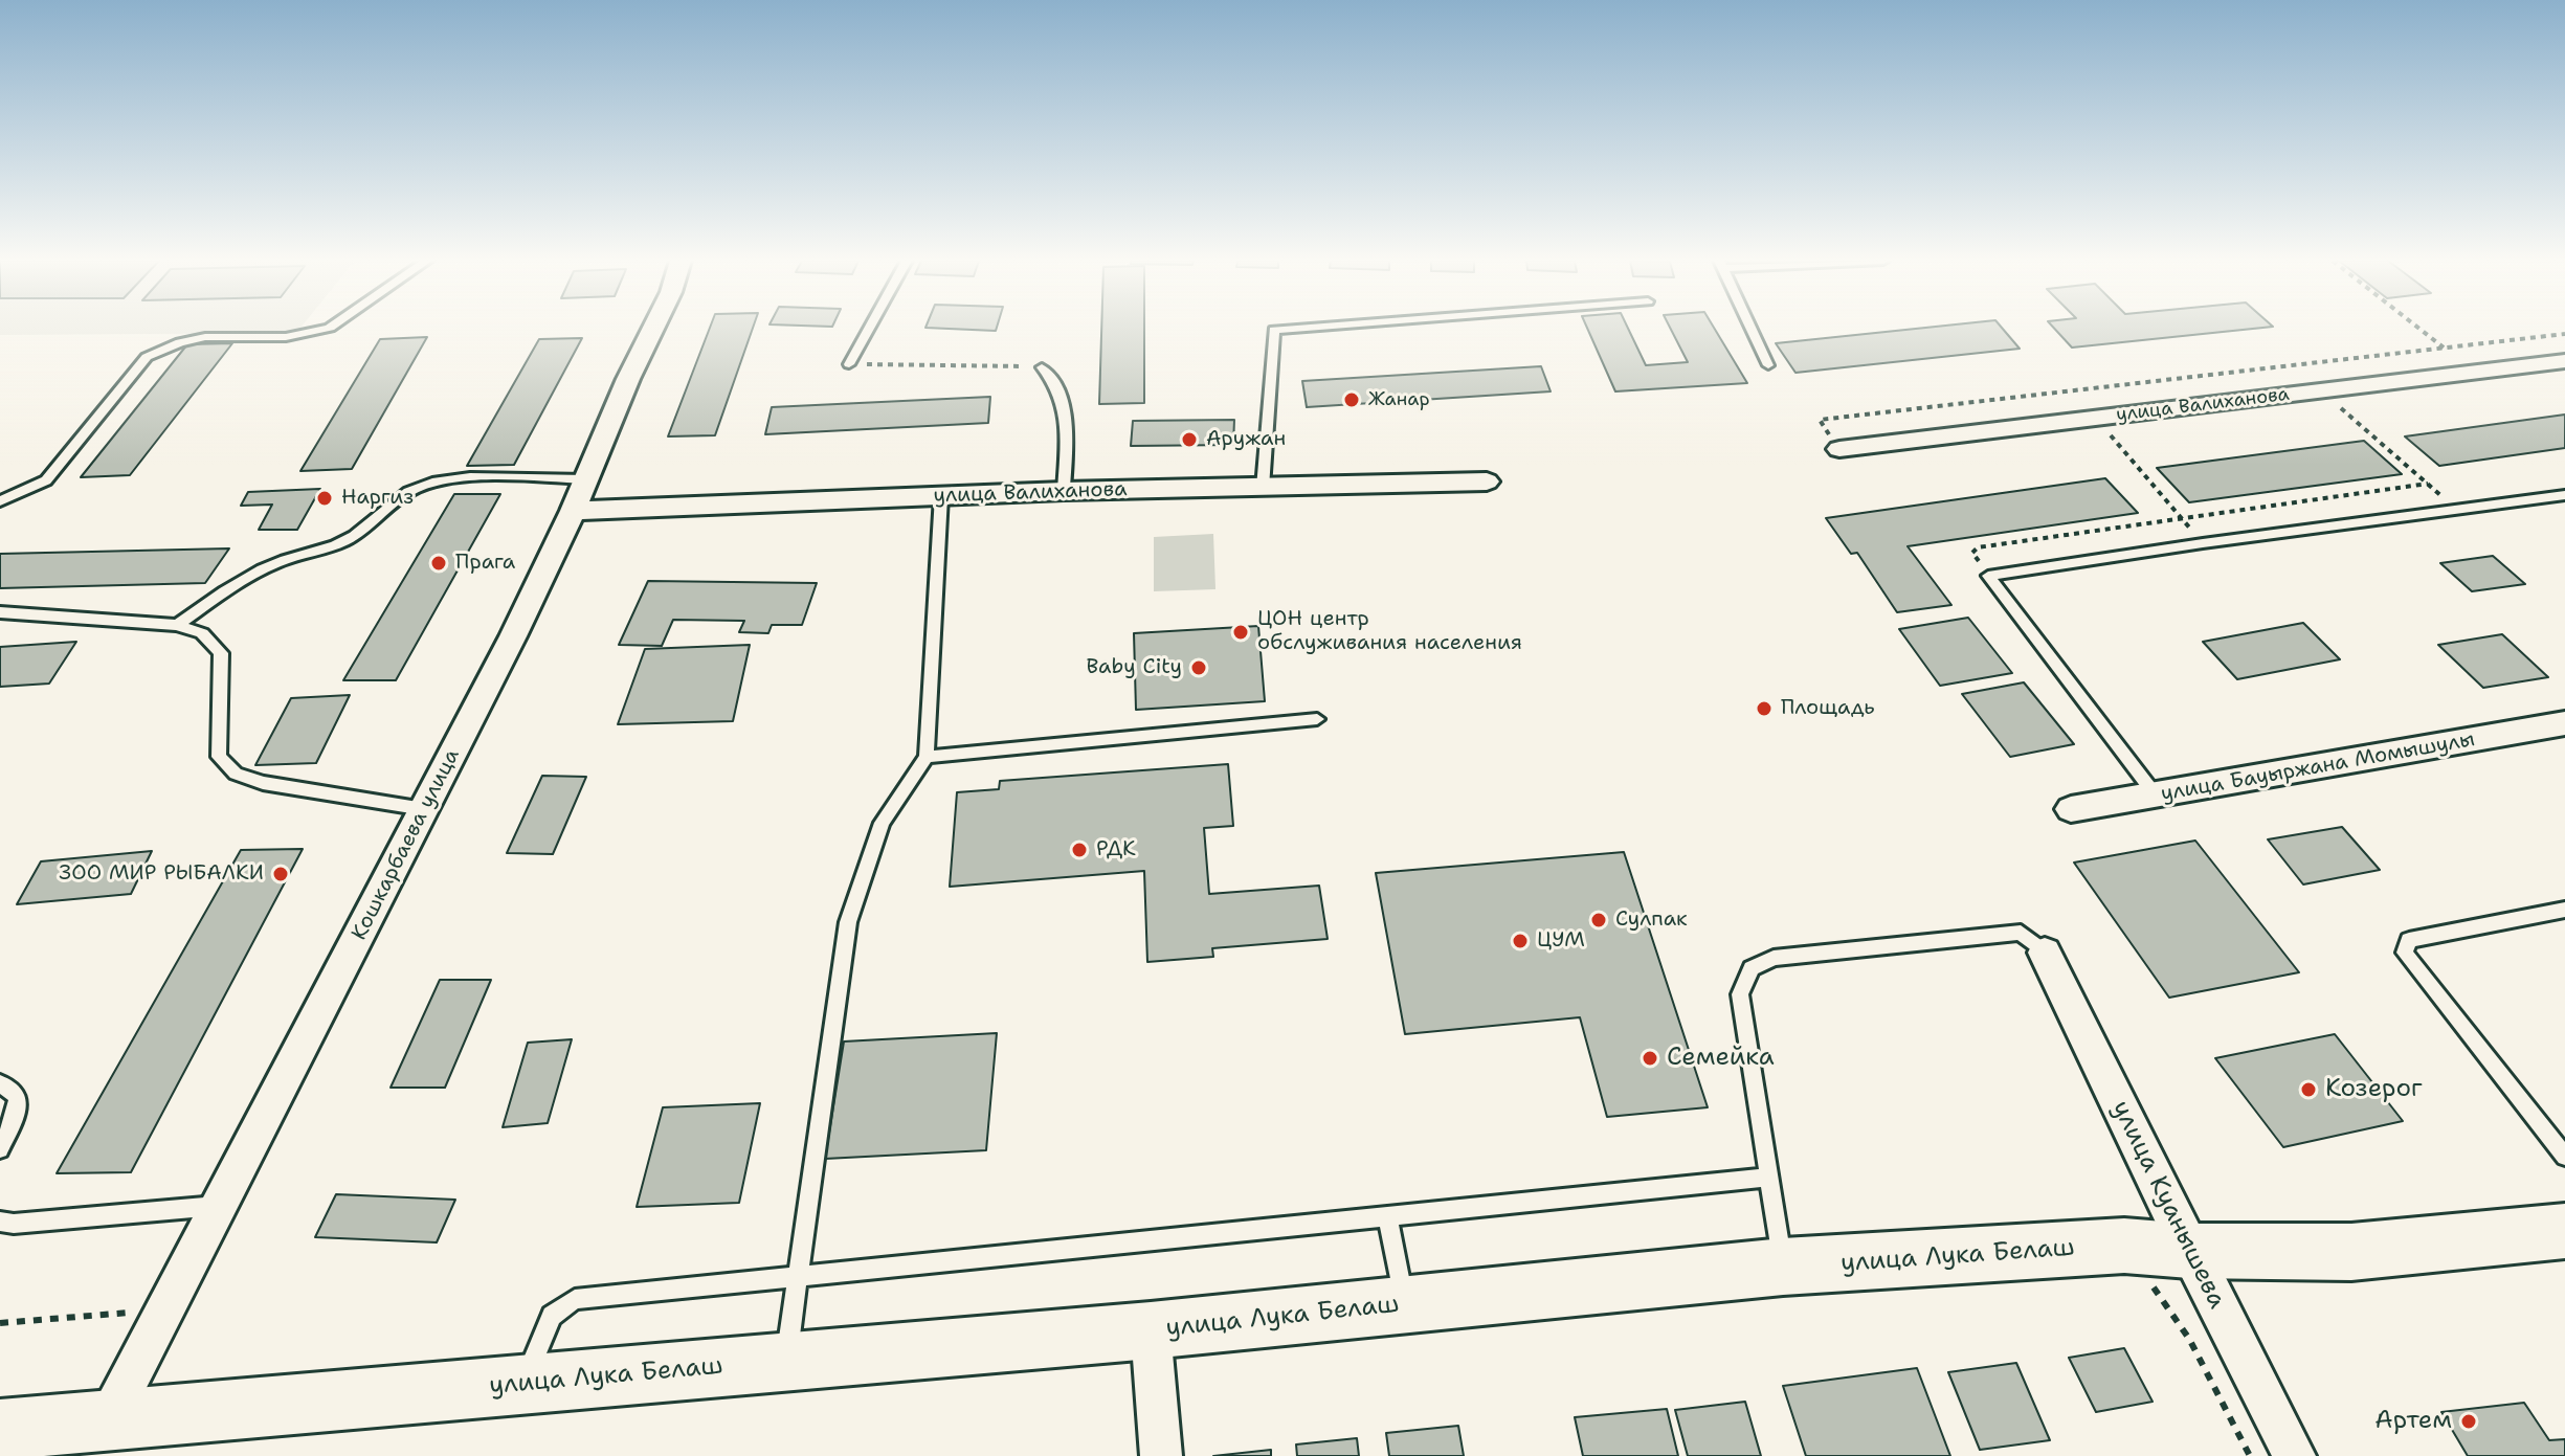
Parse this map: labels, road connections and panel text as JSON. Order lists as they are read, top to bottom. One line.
{"streets":{"main road":["улица Лука Белаш"],"street":["улица Валиханова","улица Бауыржана Момышулы","Кошкарбаева улица","улица Куанышева"]},"crossings":[["улица Валиханова","Кошкарбаева улица"],["Кошкарбаева улица","улица Лука Белаш"],["улица Куанышева","улица Лука Белаш"]],"places":["Жанар","Аружан","Наргиз","Прага","ЦОН центр обслуживания населения","Baby City","Площадь","РДК","ЗОО МИР РЫБАЛКИ","Сулпак","ЦУМ","Семейка","Козерог","Артем"]}
